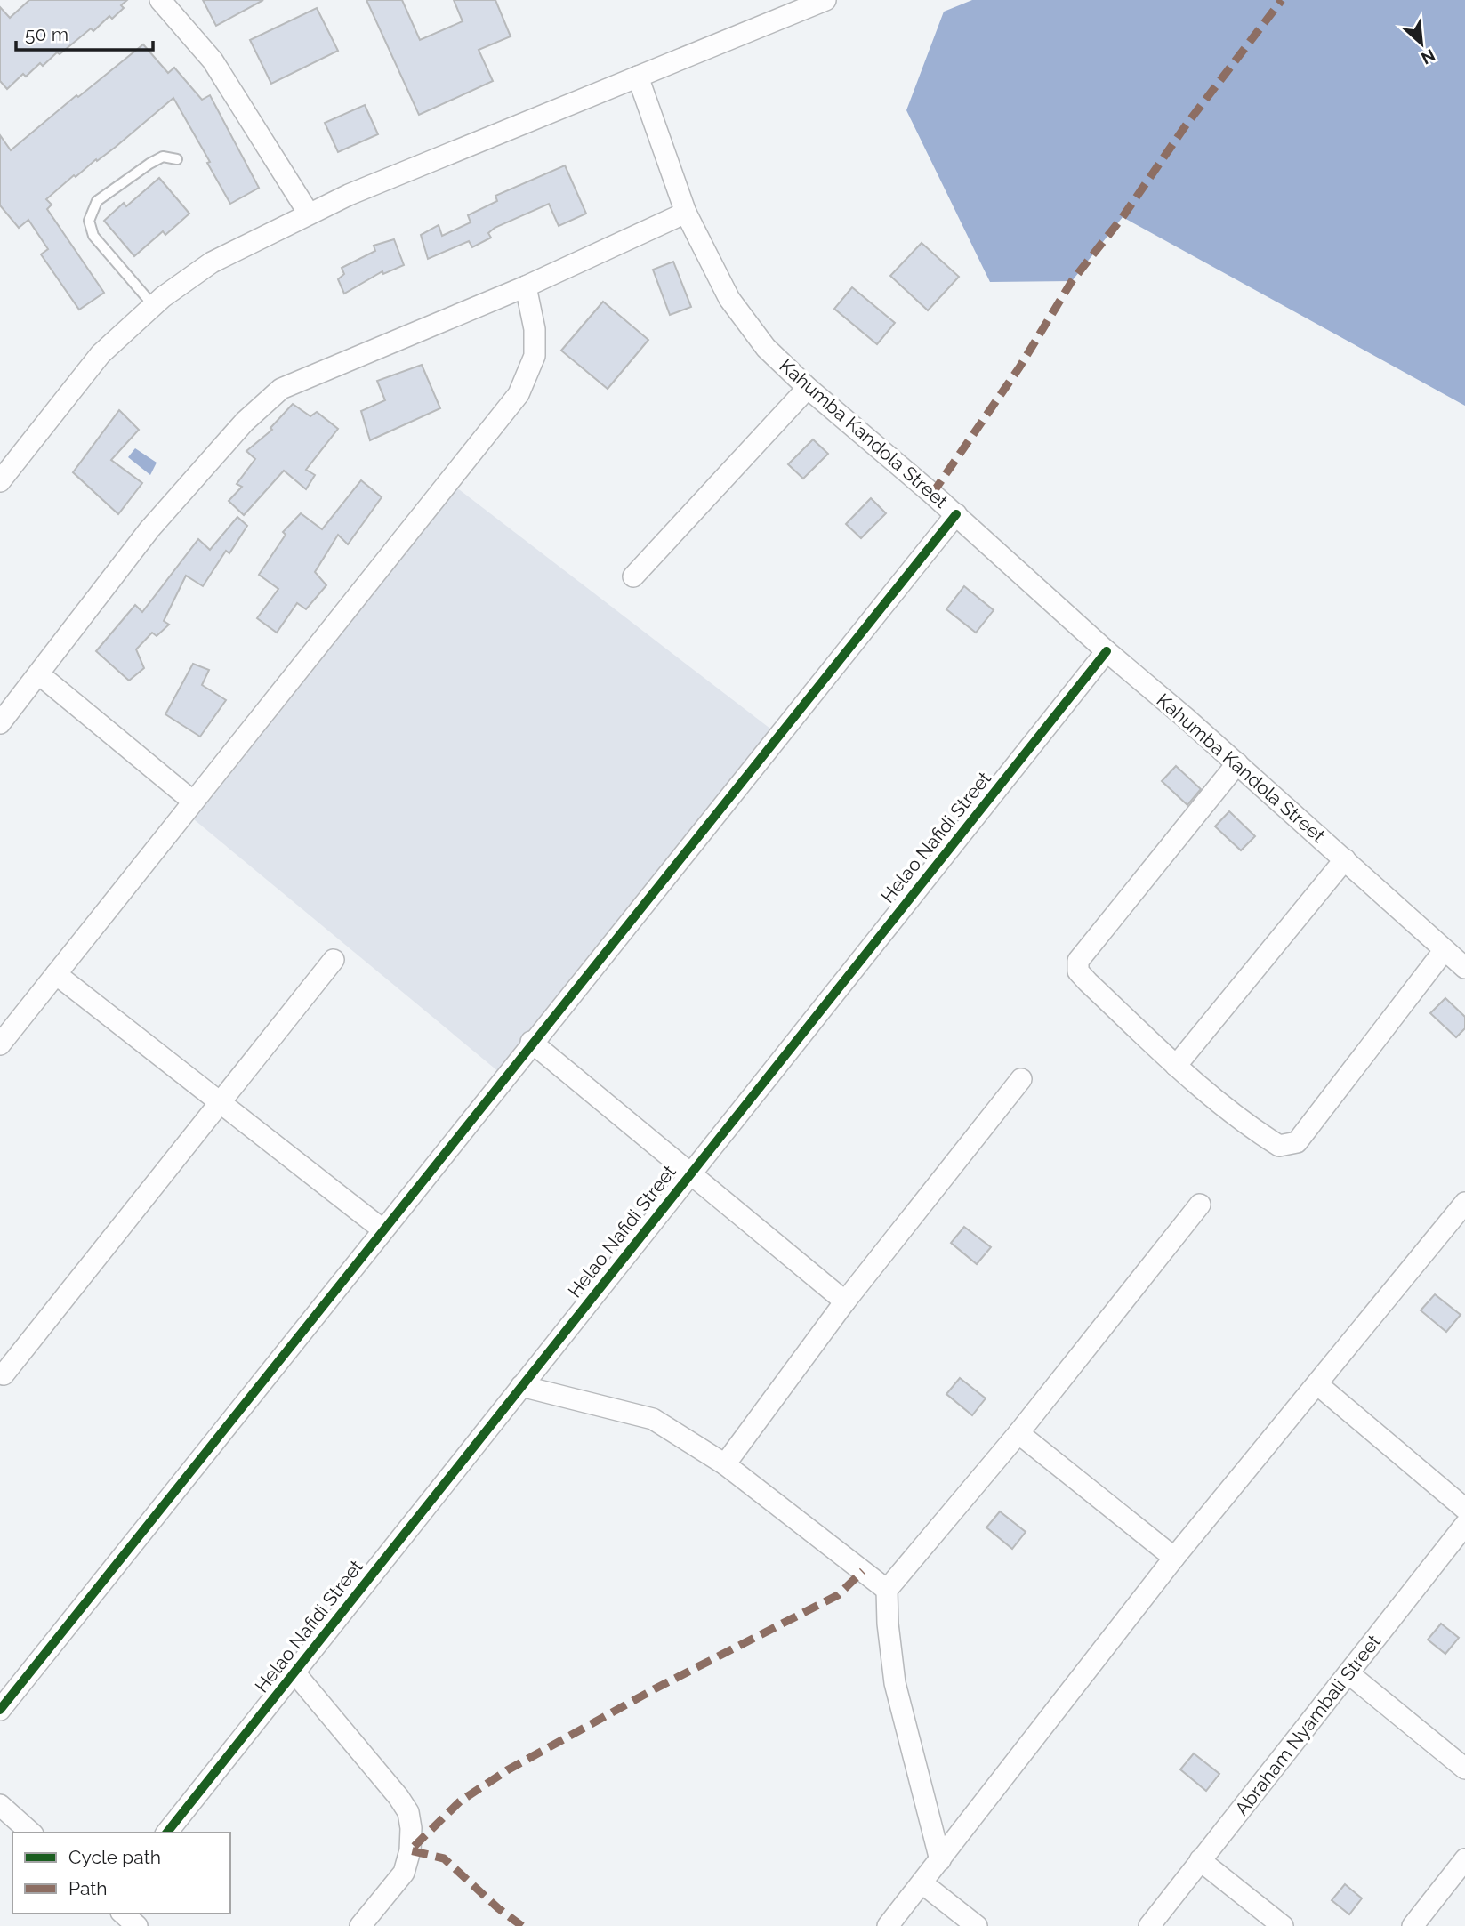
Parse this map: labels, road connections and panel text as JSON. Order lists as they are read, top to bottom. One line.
{"streets":{"street":["Kahumba Kandola Street","Helao Nafidi Street","Abraham Nyambali Street"]},"crossings":[["Kahumba Kandola Street","Helao Nafidi Street"]],"legend":["Cycle path","Path"],"scale_bar":"50 m","north":"bottom right"}
